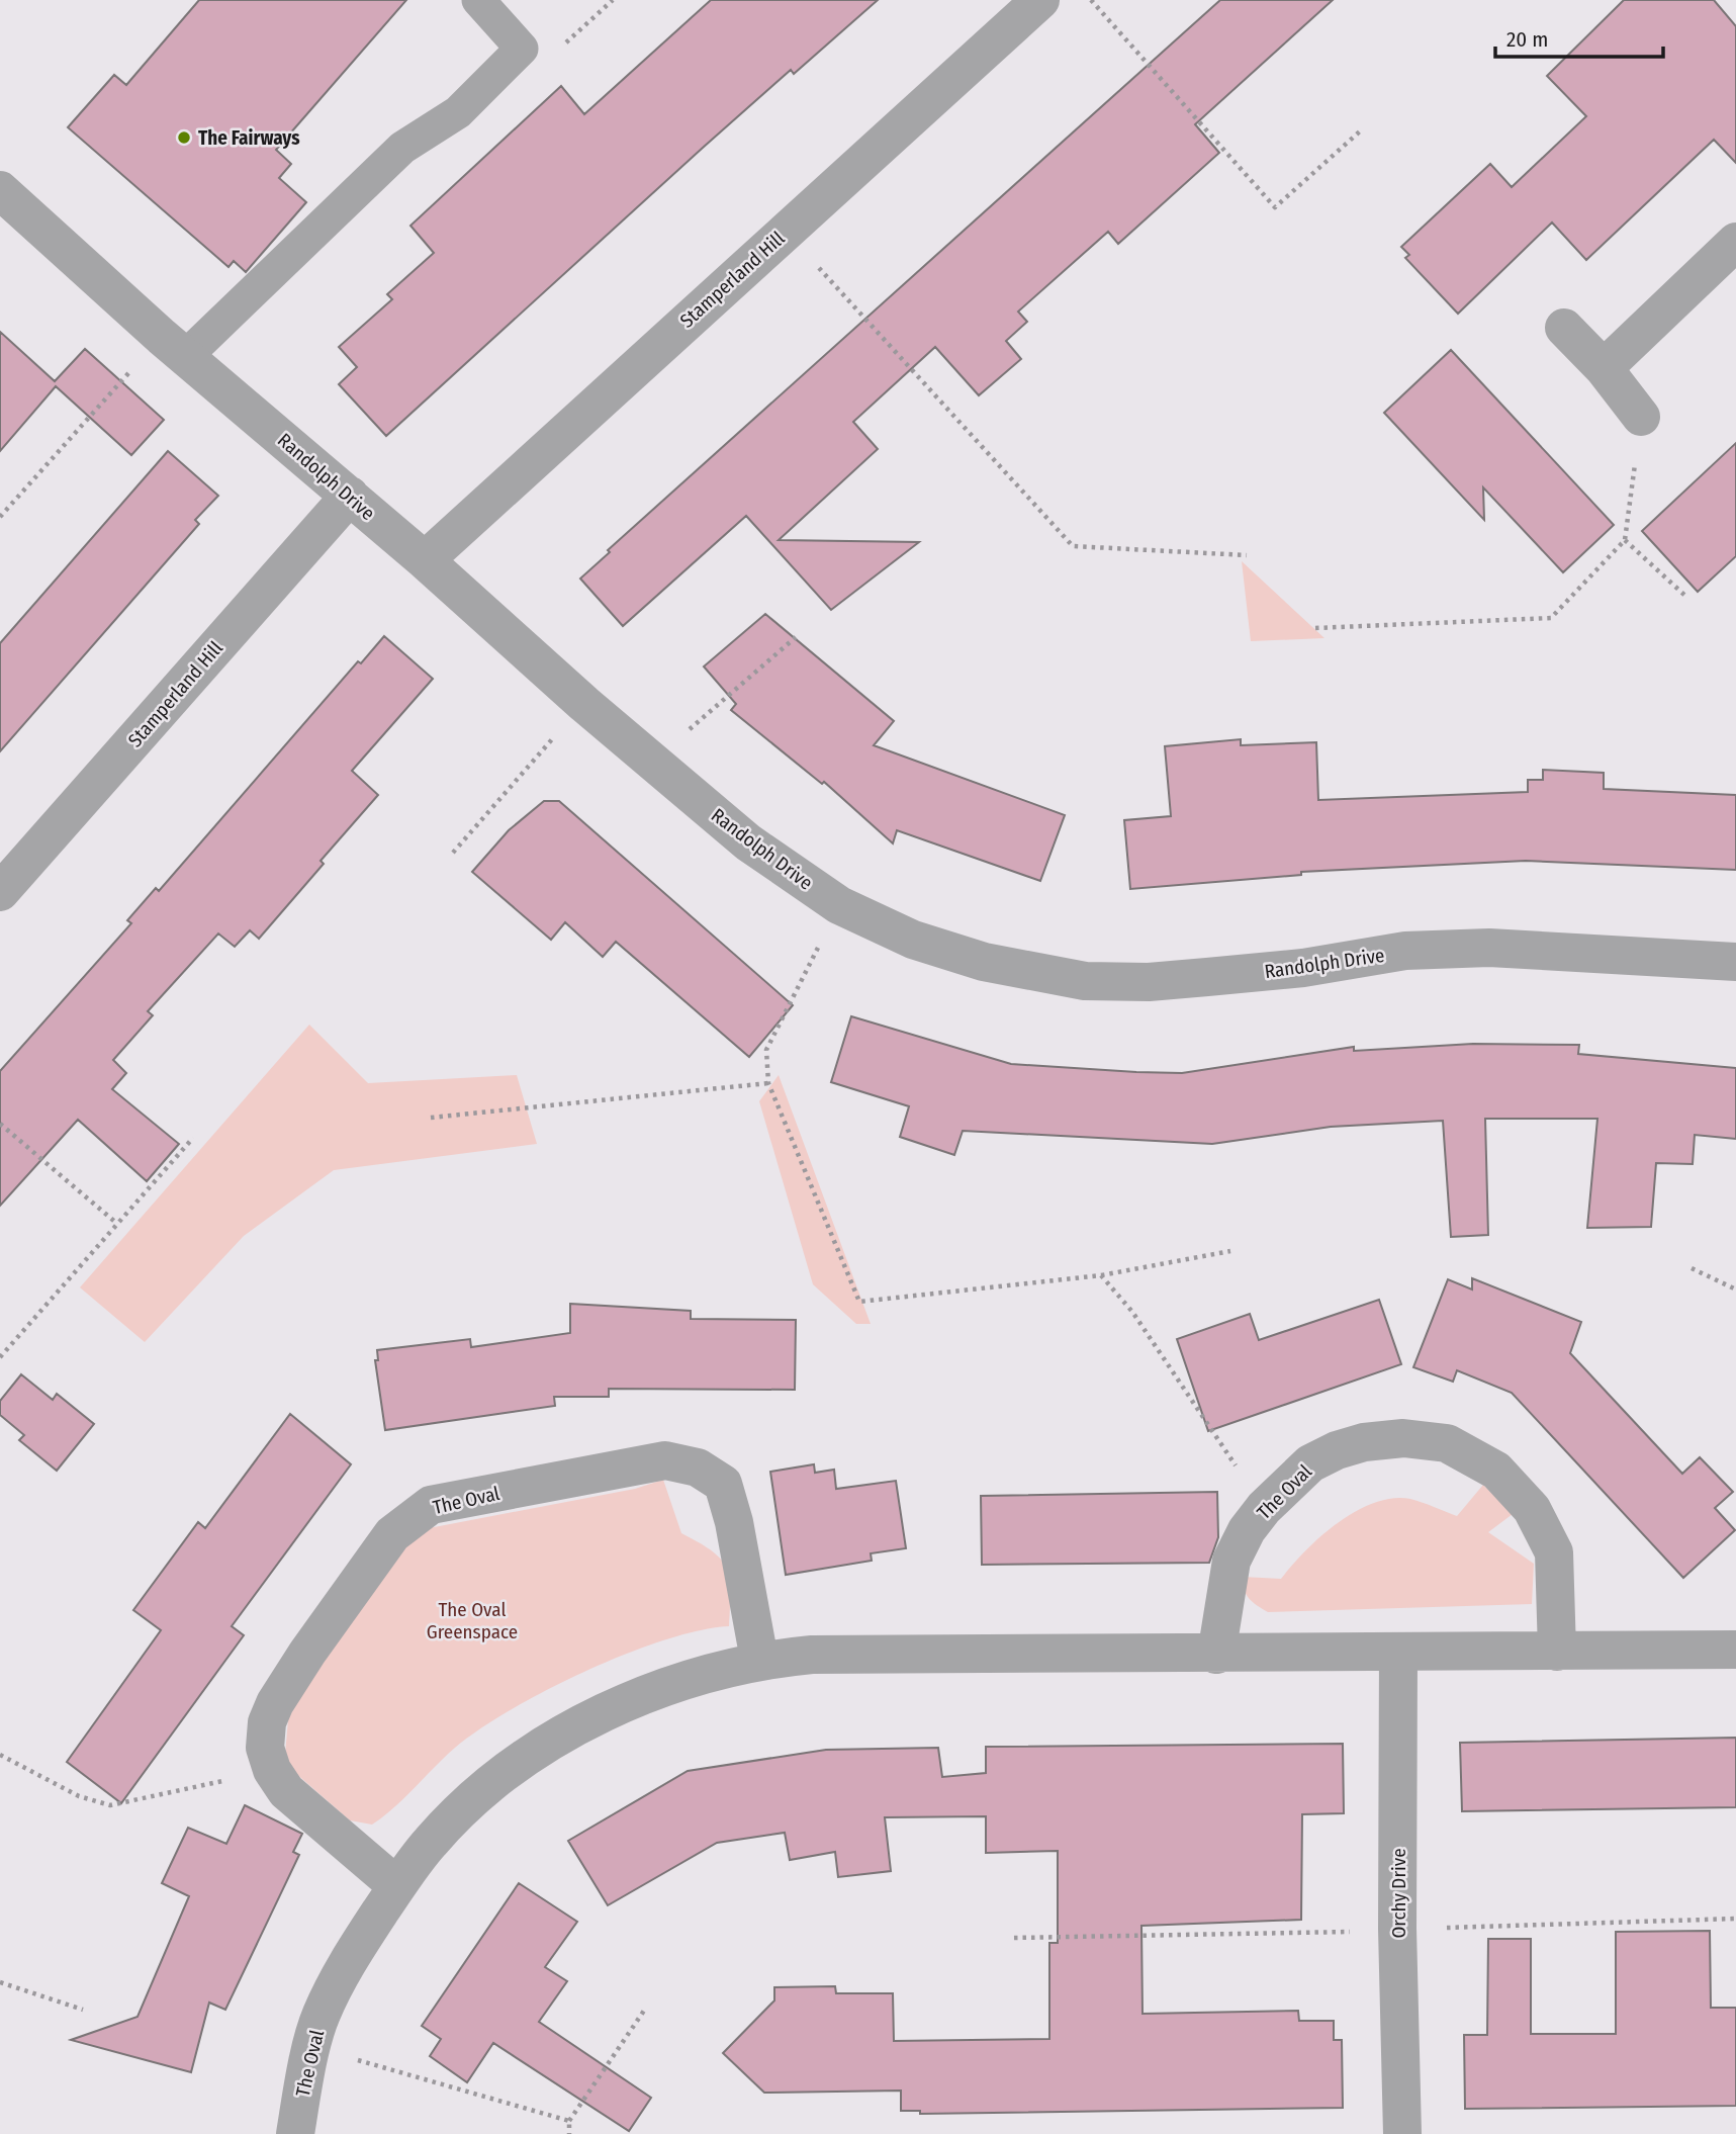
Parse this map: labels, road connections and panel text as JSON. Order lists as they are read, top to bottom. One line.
{"streets":{"street":["Stamperland Hill","Randolph Drive","The Oval","Orchy Drive"]},"crossings":[["Stamperland Hill","Randolph Drive"],["The Oval","Orchy Drive"]],"parks":["The Oval Greenspace"],"places":["The Fairways"],"scale_bar":"20 m"}
